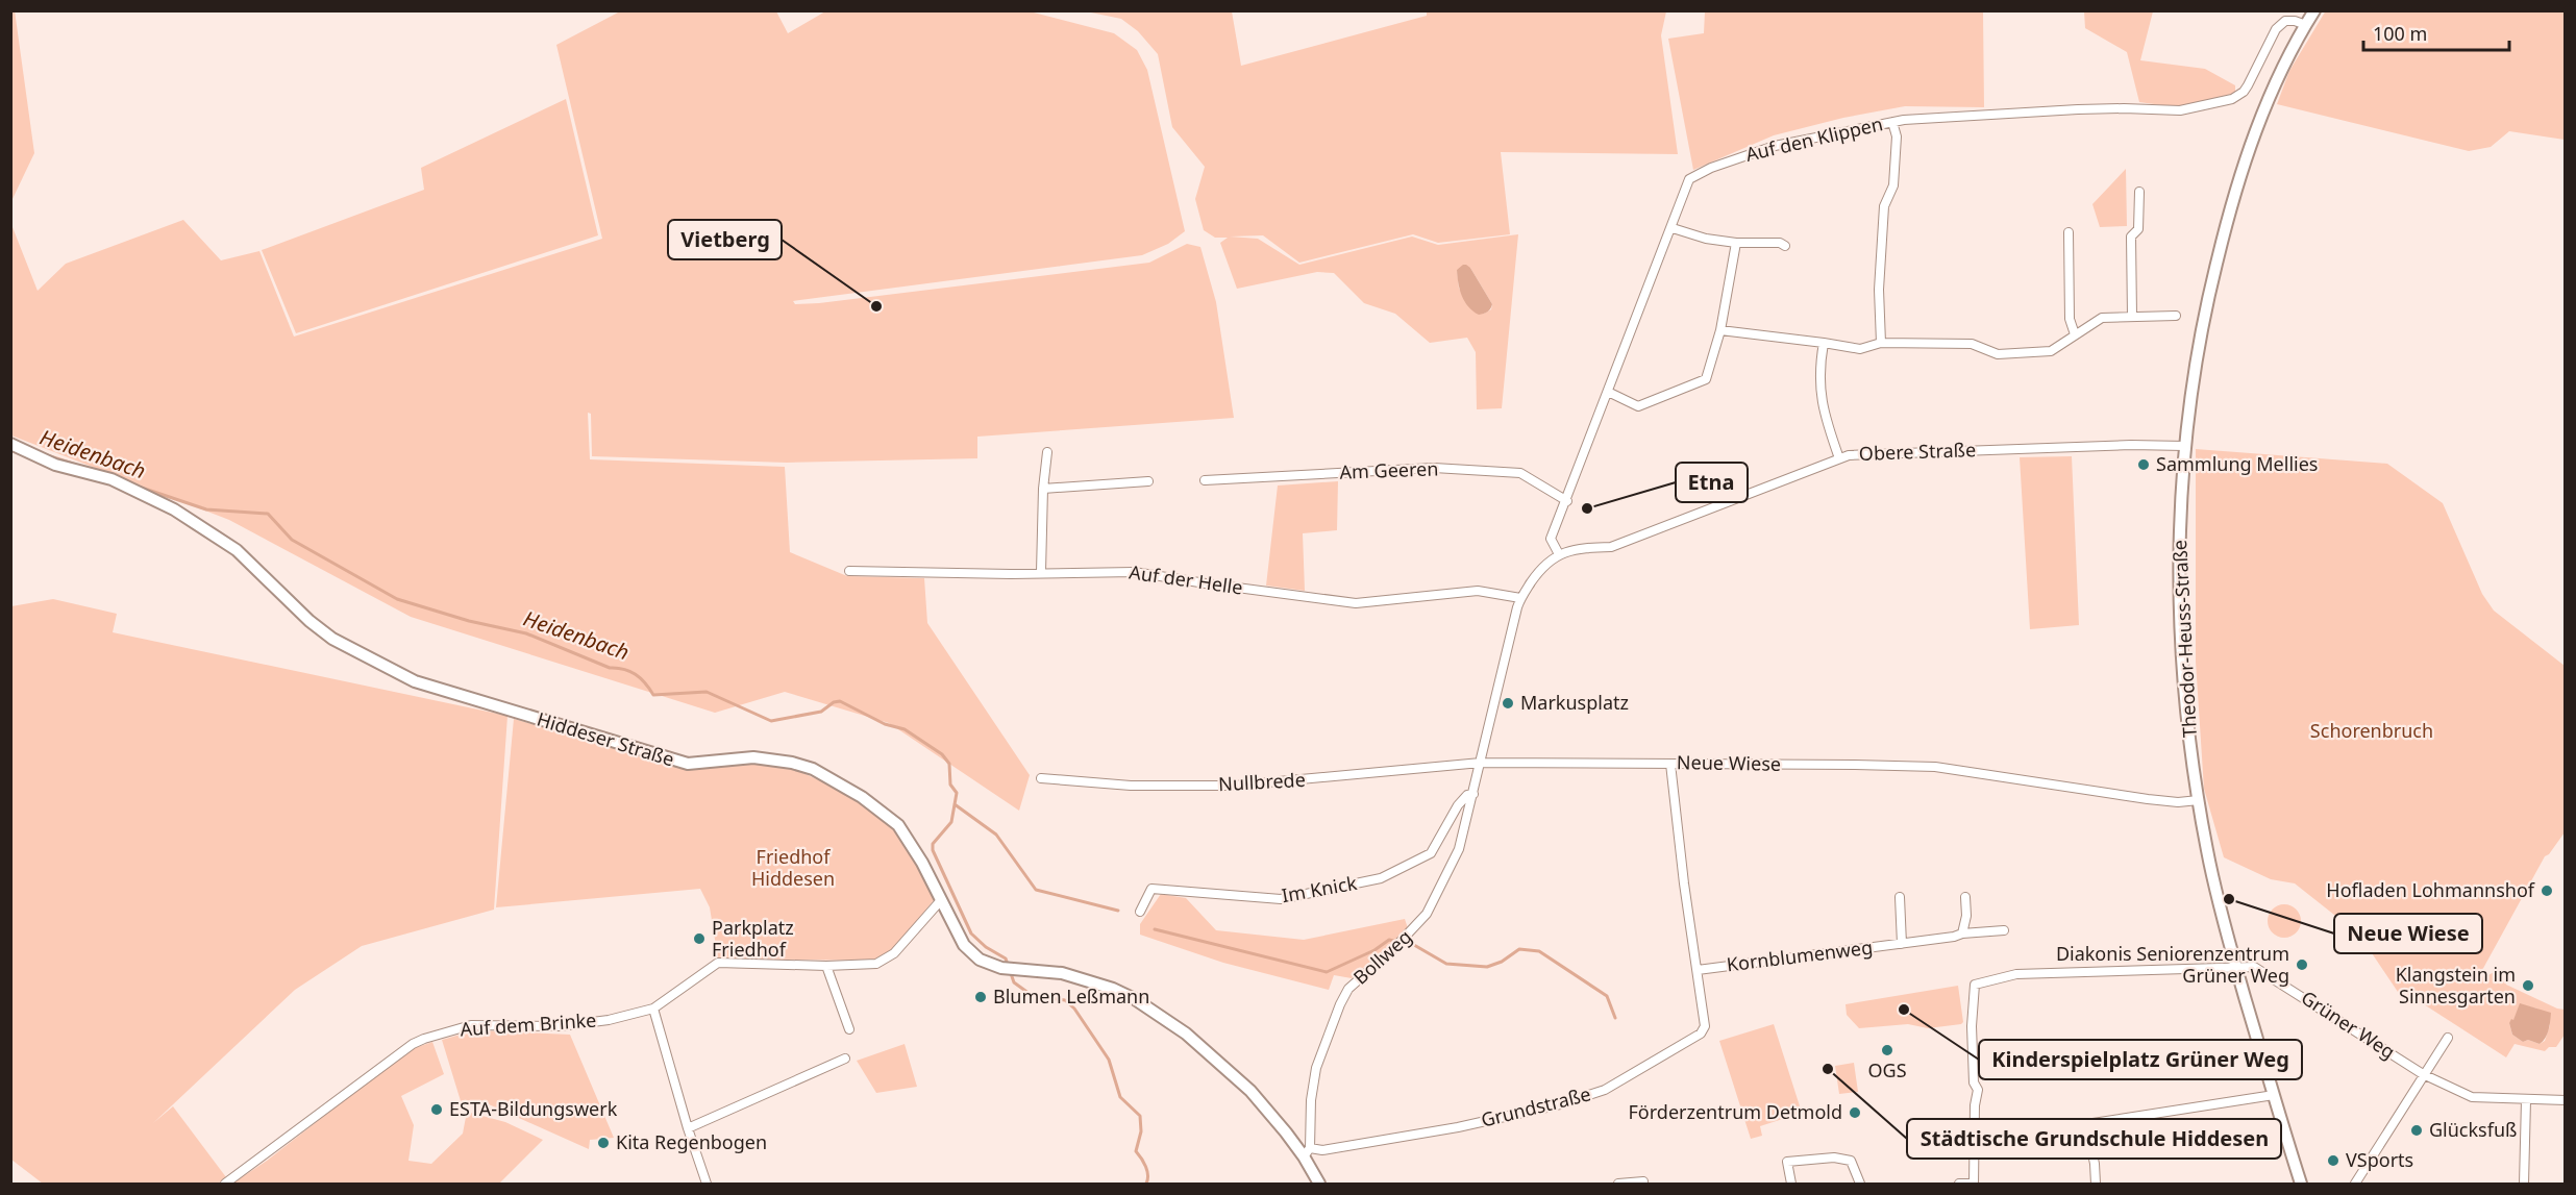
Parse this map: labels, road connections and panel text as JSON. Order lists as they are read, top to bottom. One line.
{"streets":{"main road":["Theodor-Heuss-Straße","Hiddeser Straße"],"street":["Auf den Klippen","Obere Straße","Am Geeren","Auf der Helle","Neue Wiese","Nullbrede","Im Knick","Kornblumenweg","Bollweg","Auf dem Brinke","Grüner Weg","Grundstraße"]},"crossings":[["Auf den Klippen","Obere Straße"],["Auf den Klippen","Am Geeren"],["Auf den Klippen","Theodor-Heuss-Straße"],["Obere Straße","Theodor-Heuss-Straße"],["Theodor-Heuss-Straße","Neue Wiese"],["Theodor-Heuss-Straße","Grüner Weg"],["Hiddeser Straße","Bollweg"],["Hiddeser Straße","Auf dem Brinke"],["Hiddeser Straße","Grundstraße"],["Neue Wiese","Nullbrede"],["Neue Wiese","Bollweg"],["Neue Wiese","Grundstraße"],["Nullbrede","Bollweg"],["Im Knick","Bollweg"],["Kornblumenweg","Grundstraße"],["Bollweg","Grundstraße"]],"water":["Heidenbach"],"parks":["Schorenbruch","Friedhof Hiddesen"],"places":["Vietberg","Sammlung Mellies","Etna","Markusplatz","Hofladen Lohmannshof","Neue Wiese","Parkplatz Friedhof","Diakonis Seniorenzentrum Grüner Weg","Klangstein im Sinnesgarten","Blumen Leßmann","Kinderspielplatz Grüner Weg","OGS","Städtische Grundschule Hiddesen","ESTA-Bildungswerk","Förderzentrum Detmold","Glücksfuß","Kita Regenbogen","VSports"],"scale_bar":"100 m"}
